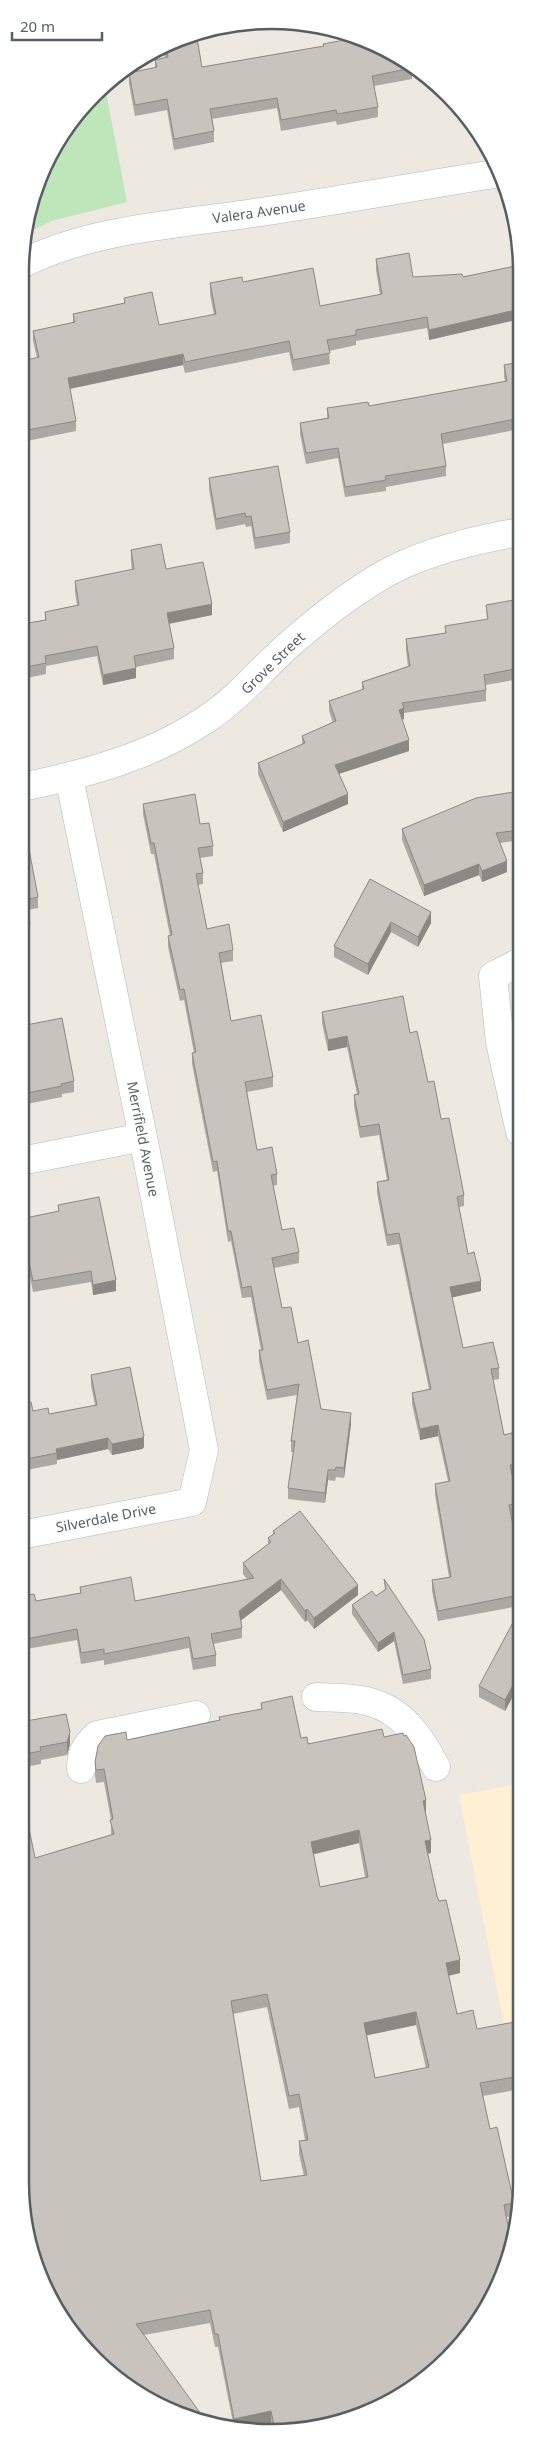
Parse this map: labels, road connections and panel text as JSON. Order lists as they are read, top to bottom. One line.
{"streets":{"street":["Valera Avenue","Grove Street","Merrifield Avenue","Silverdale Drive"]},"crossings":[["Grove Street","Merrifield Avenue"],["Merrifield Avenue","Silverdale Drive"]],"scale_bar":"20 m"}
